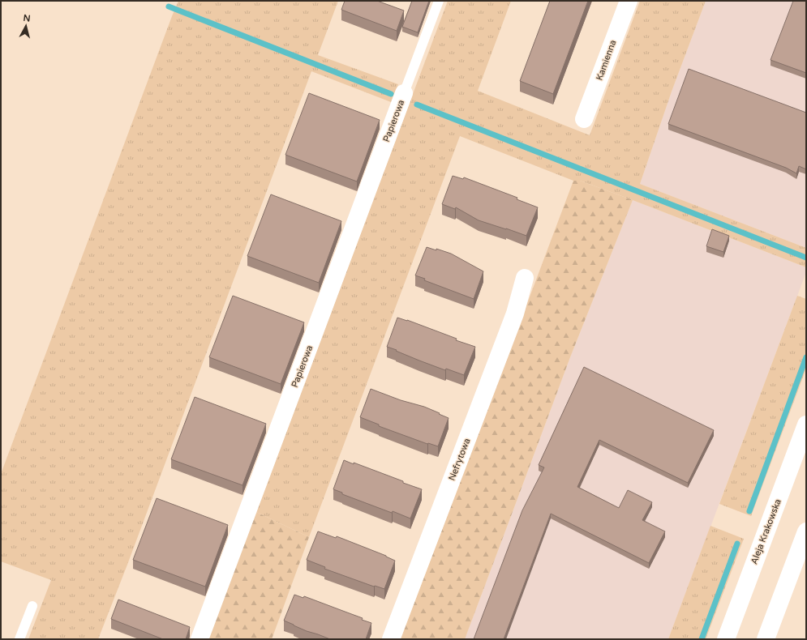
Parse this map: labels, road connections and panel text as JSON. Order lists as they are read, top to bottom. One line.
{"streets":{"street":["Kamienna","Papierowa","Nefrytowa","Aleja Krakowska"]},"north":"top"}
